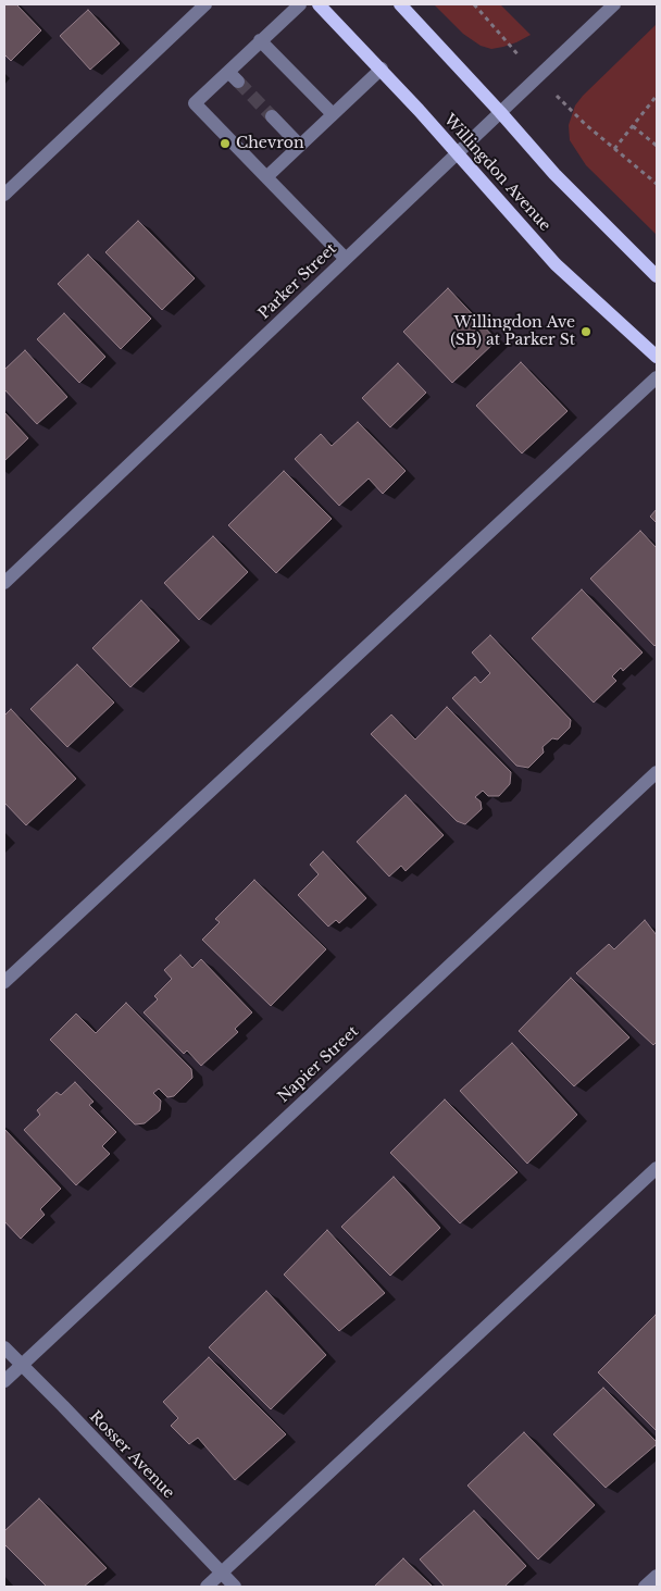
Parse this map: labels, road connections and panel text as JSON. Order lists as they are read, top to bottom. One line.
{"streets":{"main road":["Willingdon Avenue"],"street":["Parker Street","Napier Street","Rosser Avenue"]},"crossings":[["Willingdon Avenue","Parker Street"],["Napier Street","Rosser Avenue"]],"places":["Chevron","Willingdon Ave (SB) at Parker St"]}
